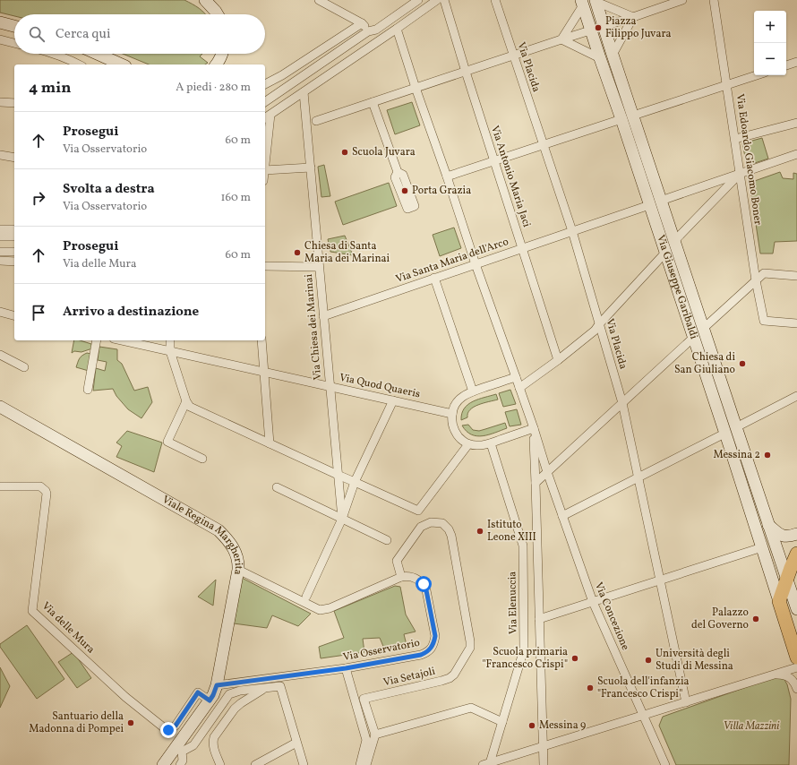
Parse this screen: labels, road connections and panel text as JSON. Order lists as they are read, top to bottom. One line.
{"streets":{"main road":["Via Giuseppe Garibaldi","Viale Regina Margherita"],"street":["Via Placida","Via Edoardo Giacomo Boner","Via Antonio Maria Jaci","Via Santa Maria dell'Arco","Via Chiesa dei Marinai","Via Quod Quaeris","Via Elenuccia","Via Concezione","Via delle Mura","Via Osservatorio","Via Setajoli"]},"crossings":[["Via Placida","Via Santa Maria dell'Arco"],["Via Antonio Maria Jaci","Via Santa Maria dell'Arco"],["Via Santa Maria dell'Arco","Via Giuseppe Garibaldi"],["Via Santa Maria dell'Arco","Via Chiesa dei Marinai"],["Via Santa Maria dell'Arco","Via Concezione"],["Via Chiesa dei Marinai","Via Quod Quaeris"],["Viale Regina Margherita","Via delle Mura"],["Viale Regina Margherita","Via Osservatorio"],["Via Osservatorio","Via Setajoli"]],"parks":["Villa Mazzini"],"places":["Piazza Filippo Juvara","Scuola Juvara","Porta Grazia","Chiesa di Santa Maria dei Marinai","Chiesa di San Giuliano","Messina 2","Istituto Leone XIII","Palazzo del Governo","Scuola primaria \"Francesco Crispi\"","Università degli Studi di Messina","Scuola dell'infanzia \"Francesco Crispi\"","Santuario della Madonna di Pompei","Messina 9"],"page":{"map_buttons":["+","−"],"search":"Cerca qui","heading":["4 min","A piedi · 280 m"],"list":[["Prosegui","Via Osservatorio","60 m"],["Svolta a destra","Via Osservatorio","160 m"],["Prosegui","Via delle Mura","60 m"],"Arrivo a destinazione"]}}
